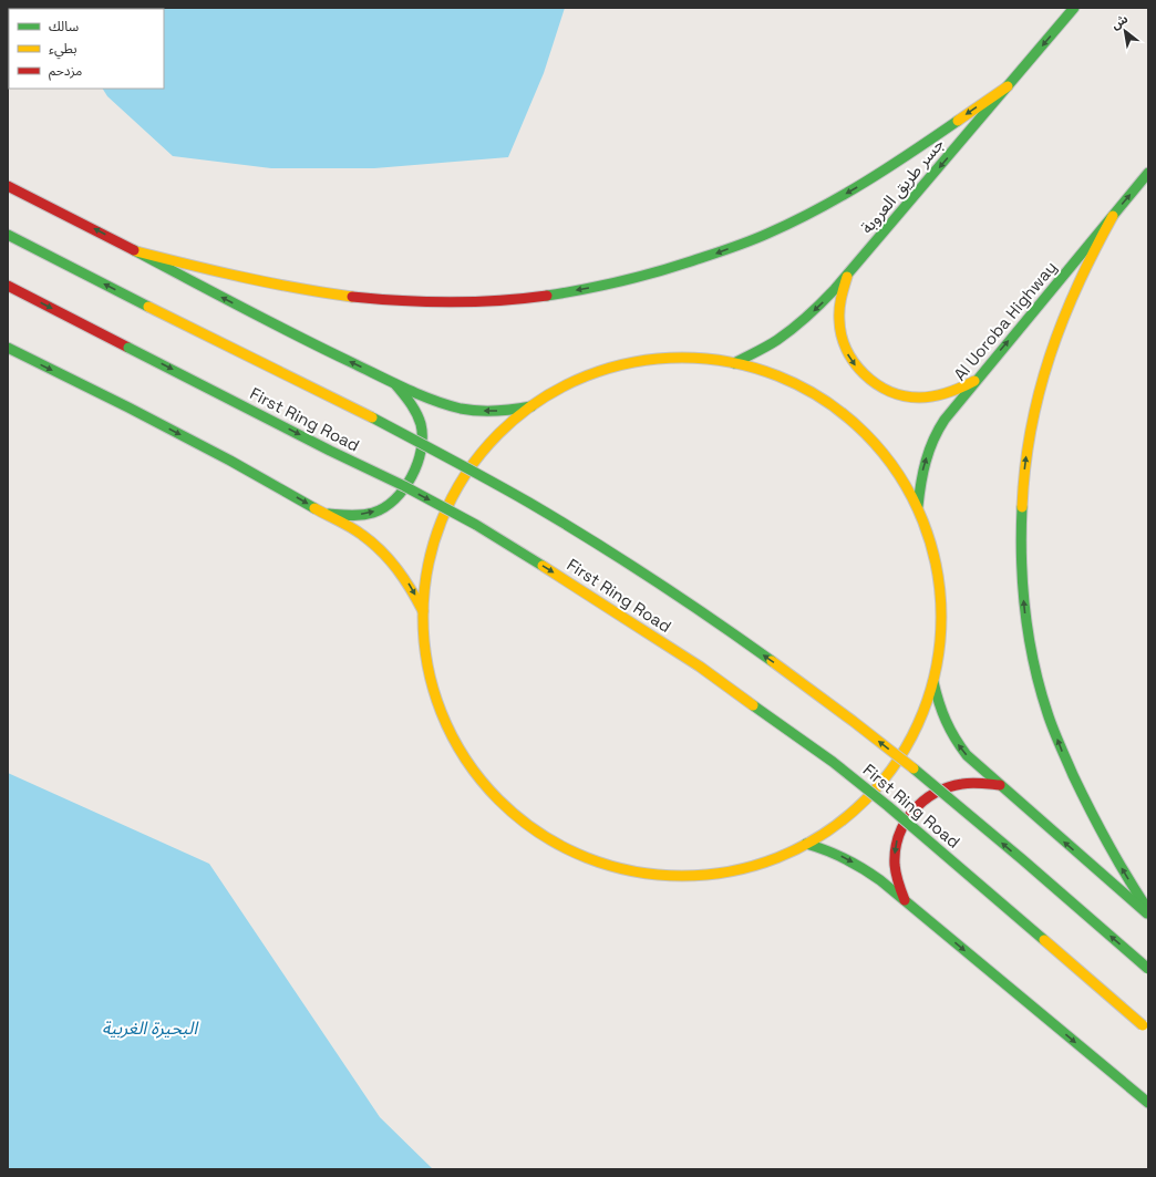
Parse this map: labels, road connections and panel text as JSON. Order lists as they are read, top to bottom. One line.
{"streets":{"main road":["جسر طريق العروبة","Al Uoroba Highway","First Ring Road"]},"one_way":["جسر طريق العروبة","Al Uoroba Highway"],"water":["البحيرة الغربية"],"legend":["سالك","بطيء","مزدحم"],"north":"top left"}
